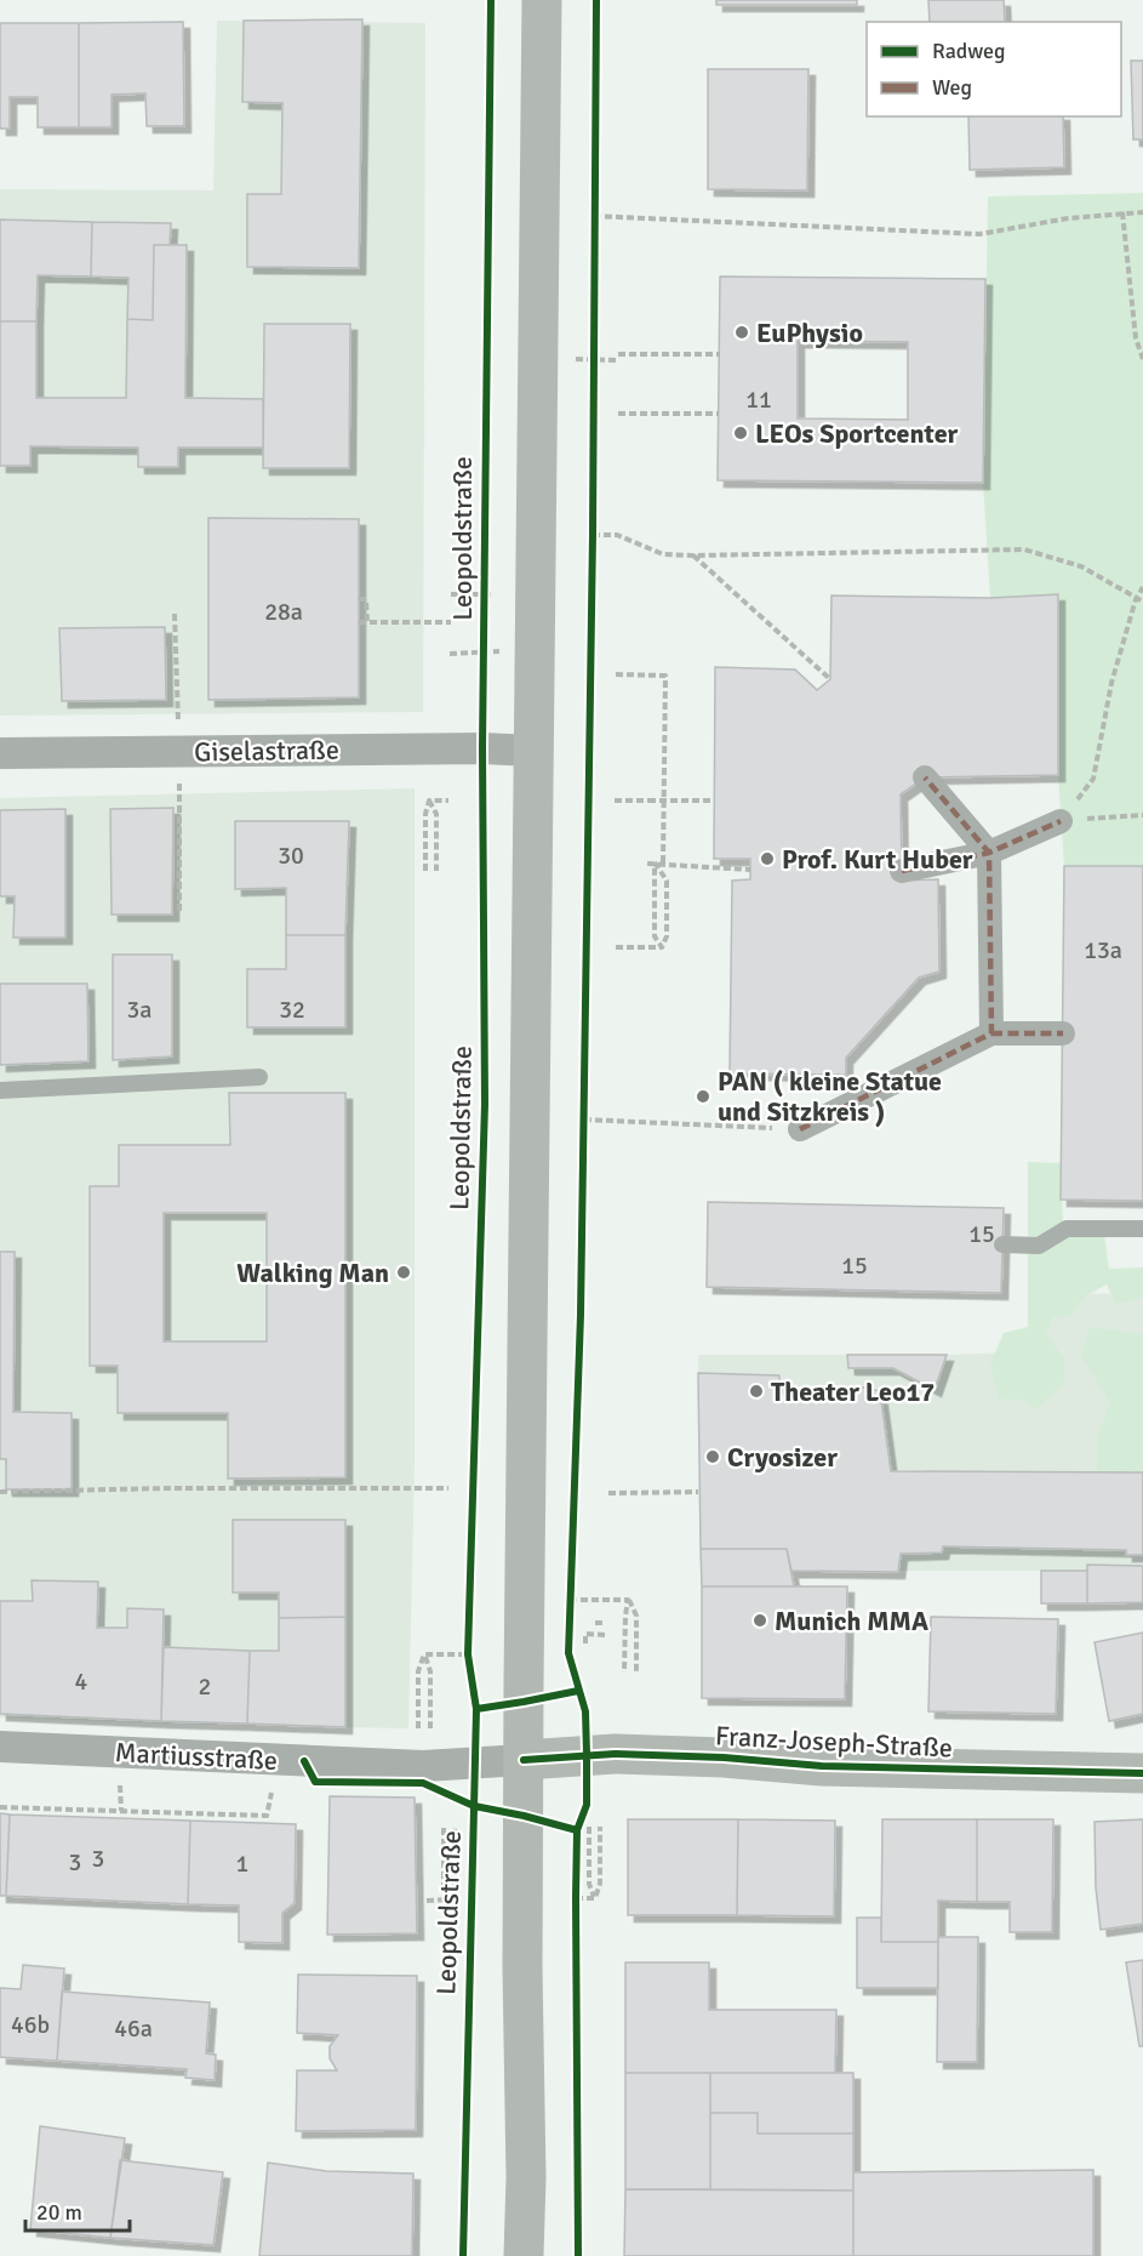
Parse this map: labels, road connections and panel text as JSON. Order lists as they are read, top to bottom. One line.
{"streets":{"main road":["Franz-Joseph-Straße"],"street":["Giselastraße","Martiusstraße"],"cycle path":["Leopoldstraße"]},"crossings":[["Franz-Joseph-Straße","Martiusstraße"]],"places":["EuPhysio","LEOs Sportcenter","Prof. Kurt Huber","PAN ( kleine Statue und Sitzkreis )","Walking Man","Theater Leo17","Cryosizer","Munich MMA"],"house_numbers":["11","28a","30","13a","3a","32","15","15","4","2","3","3","1","46b","46a"],"legend":["Radweg","Weg"],"scale_bar":"20 m"}
